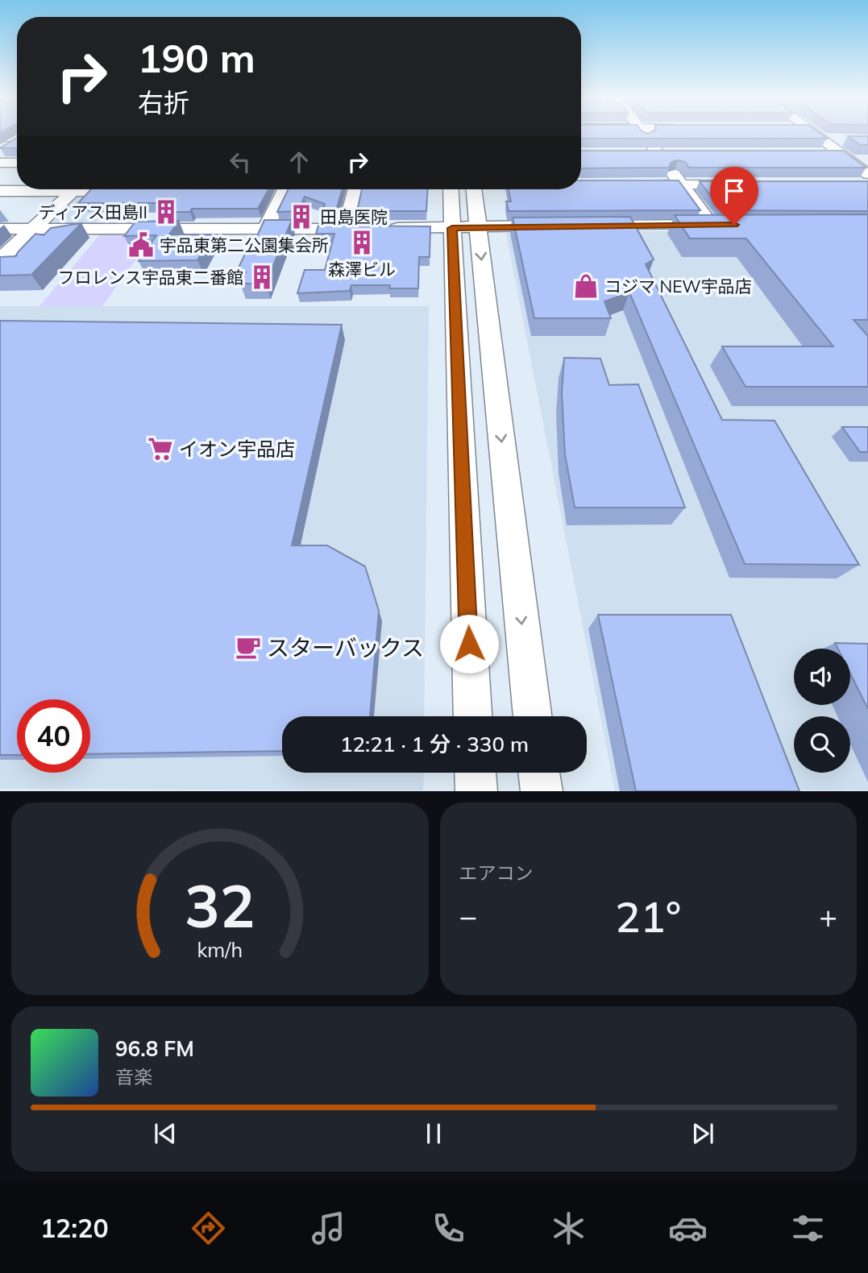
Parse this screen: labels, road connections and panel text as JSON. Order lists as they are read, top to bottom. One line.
{"places":{"building":["ディアス田島II","田島医院","森澤ビル","フロレンス宇品東二番館"],"public building":["宇品東第二公園集会所"],"shop":["コジマ NEW宇品店"],"supermarket":["イオン宇品店"],"cafe":["スターバックス"]},"page":{"turn":["190 m","右折"],"limit":"40","trip":"12:21 · 1 分 · 330 m","tile":"エアコン","heat":["−","21°","+"],"song":["96.8 FM","音楽"],"tabs":"12:20","gauge":["32","km/h"]}}
